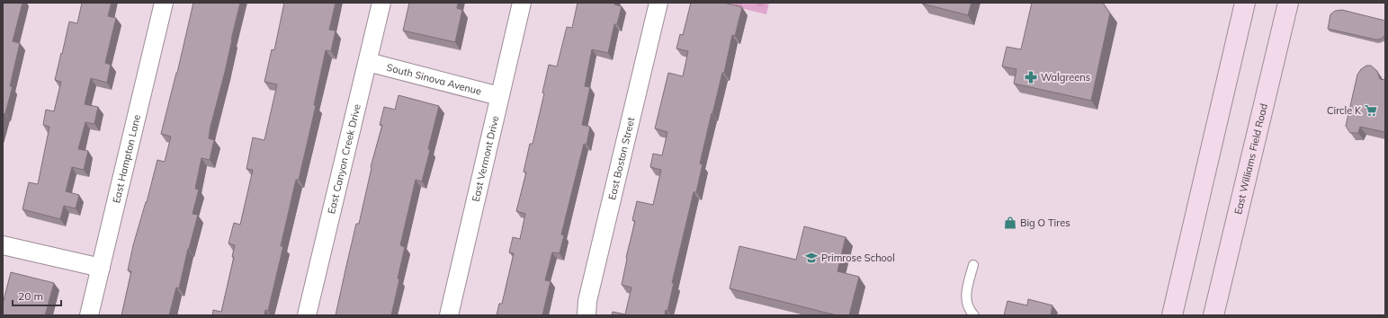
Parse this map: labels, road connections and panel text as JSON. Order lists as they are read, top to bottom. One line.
{"streets":{"main road":["East Williams Field Road"],"street":["South Sinova Avenue","East Hampton Lane","East Canyon Creek Drive","East Vermont Drive","East Boston Street"]},"crossings":[["South Sinova Avenue","East Canyon Creek Drive"],["South Sinova Avenue","East Vermont Drive"]],"places":{"pharmacy":["Walgreens"],"supermarket":["Circle K"],"shop":["Big O Tires"],"school or university":["Primrose School"]},"scale_bar":"20 m"}
